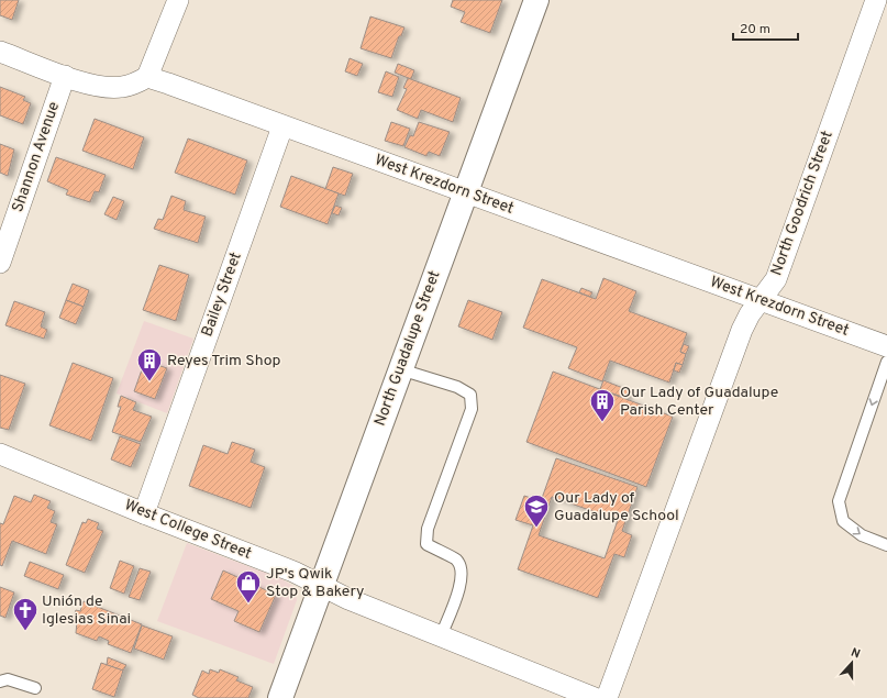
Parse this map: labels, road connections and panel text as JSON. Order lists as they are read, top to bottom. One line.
{"streets":{"street":["Shannon Avenue","West Krezdorn Street","North Goodrich Street","Bailey Street","North Guadalupe Street","West College Street"]},"crossings":[["West Krezdorn Street","North Goodrich Street"],["West Krezdorn Street","Bailey Street"],["West Krezdorn Street","North Guadalupe Street"],["Bailey Street","West College Street"],["North Guadalupe Street","West College Street"]],"places":{"building":["Reyes Trim Shop","Our Lady of Guadalupe Parish Center"],"school or university":["Our Lady of Guadalupe School"],"shop":["JP's Qwik Stop & Bakery"],"church":["Unión de Iglesias Sinai"]},"scale_bar":"20 m","north":"top"}
